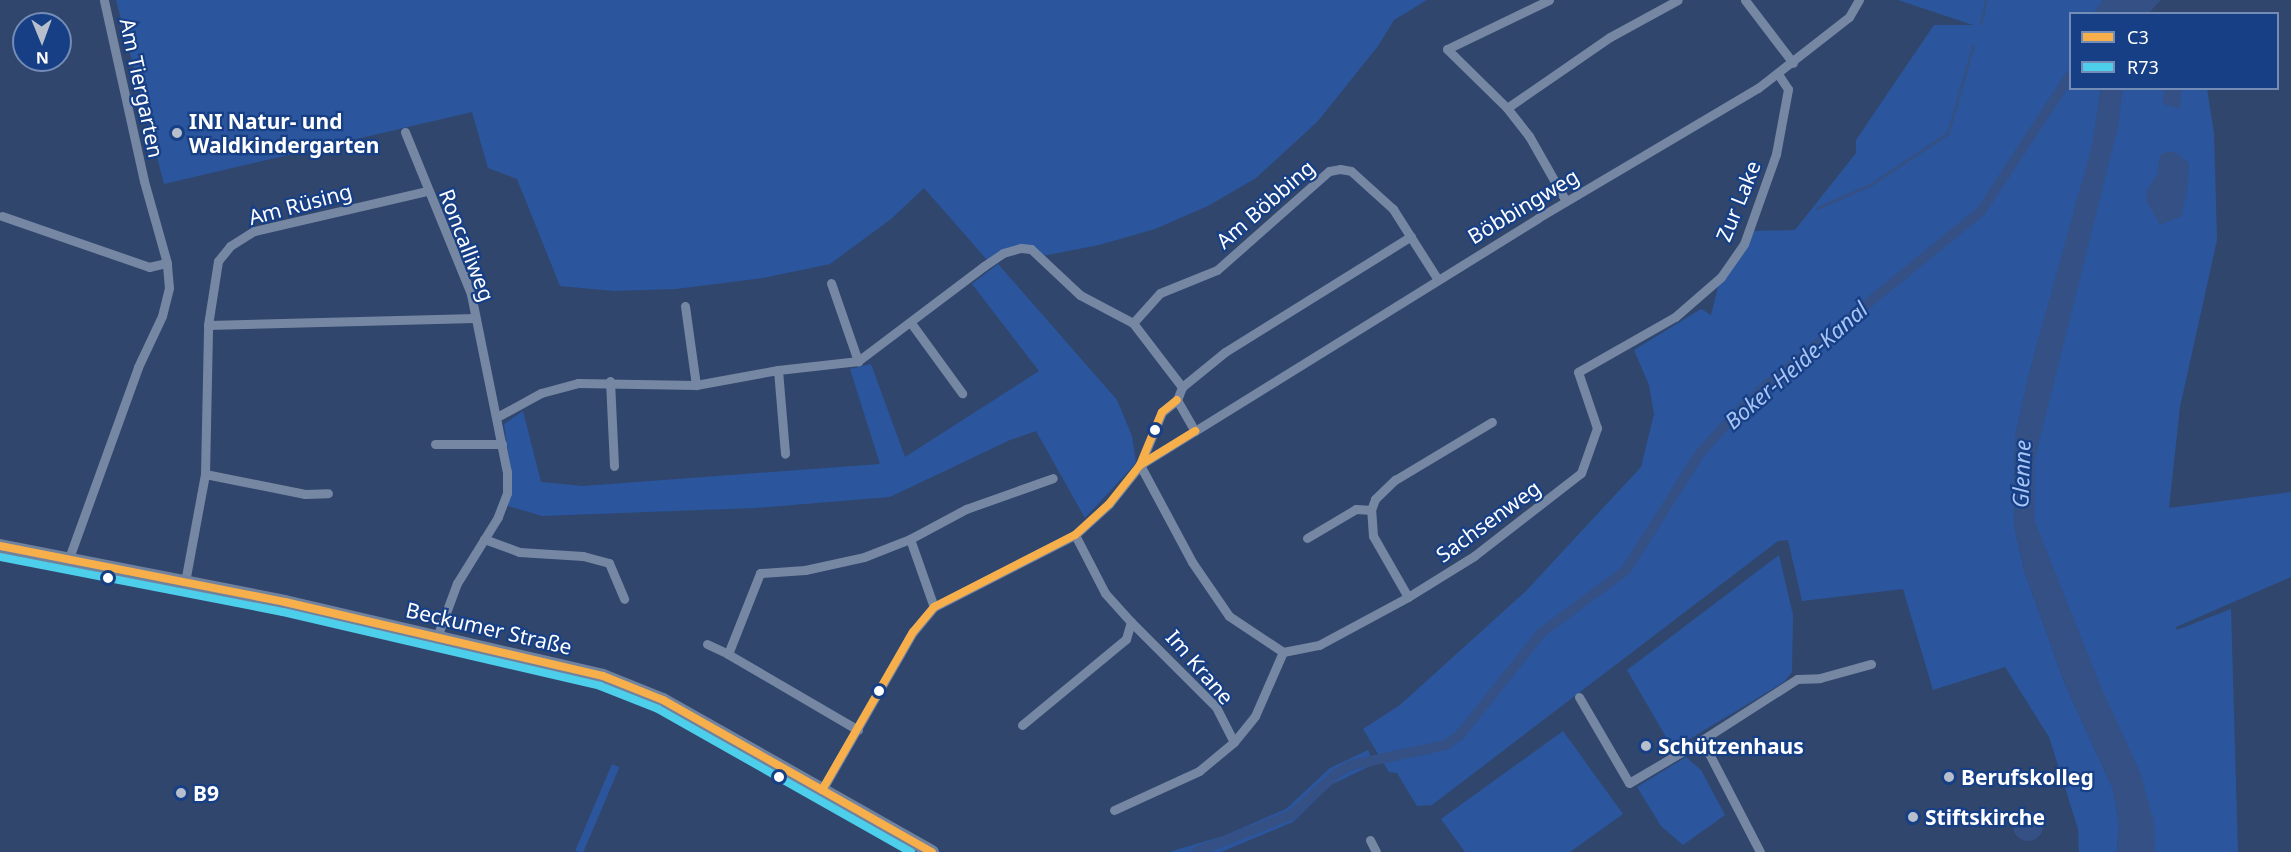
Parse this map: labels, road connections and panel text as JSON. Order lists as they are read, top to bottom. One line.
{"streets":{"main road":["Beckumer Straße"],"street":["Am Tiergarten","Zur Lake","Am Rüsing","Am Böbbing","Böbbingweg","Roncalliweg","Sachsenweg","Im Krane"]},"crossings":[["Am Tiergarten","Beckumer Straße"],["Zur Lake","Böbbingweg"],["Zur Lake","Sachsenweg"],["Am Rüsing","Roncalliweg"],["Am Rüsing","Beckumer Straße"],["Am Böbbing","Böbbingweg"],["Böbbingweg","Beckumer Straße"],["Böbbingweg","Im Krane"],["Roncalliweg","Beckumer Straße"]],"water":["Boker-Heide-Kanal","Glenne"],"places":["INI Natur- und Waldkindergarten","Schützenhaus","Berufskolleg","B9","Stiftskirche"],"lines":["transit line C3","transit line R73"],"legend":["C3","R73"],"north":"bottom"}
